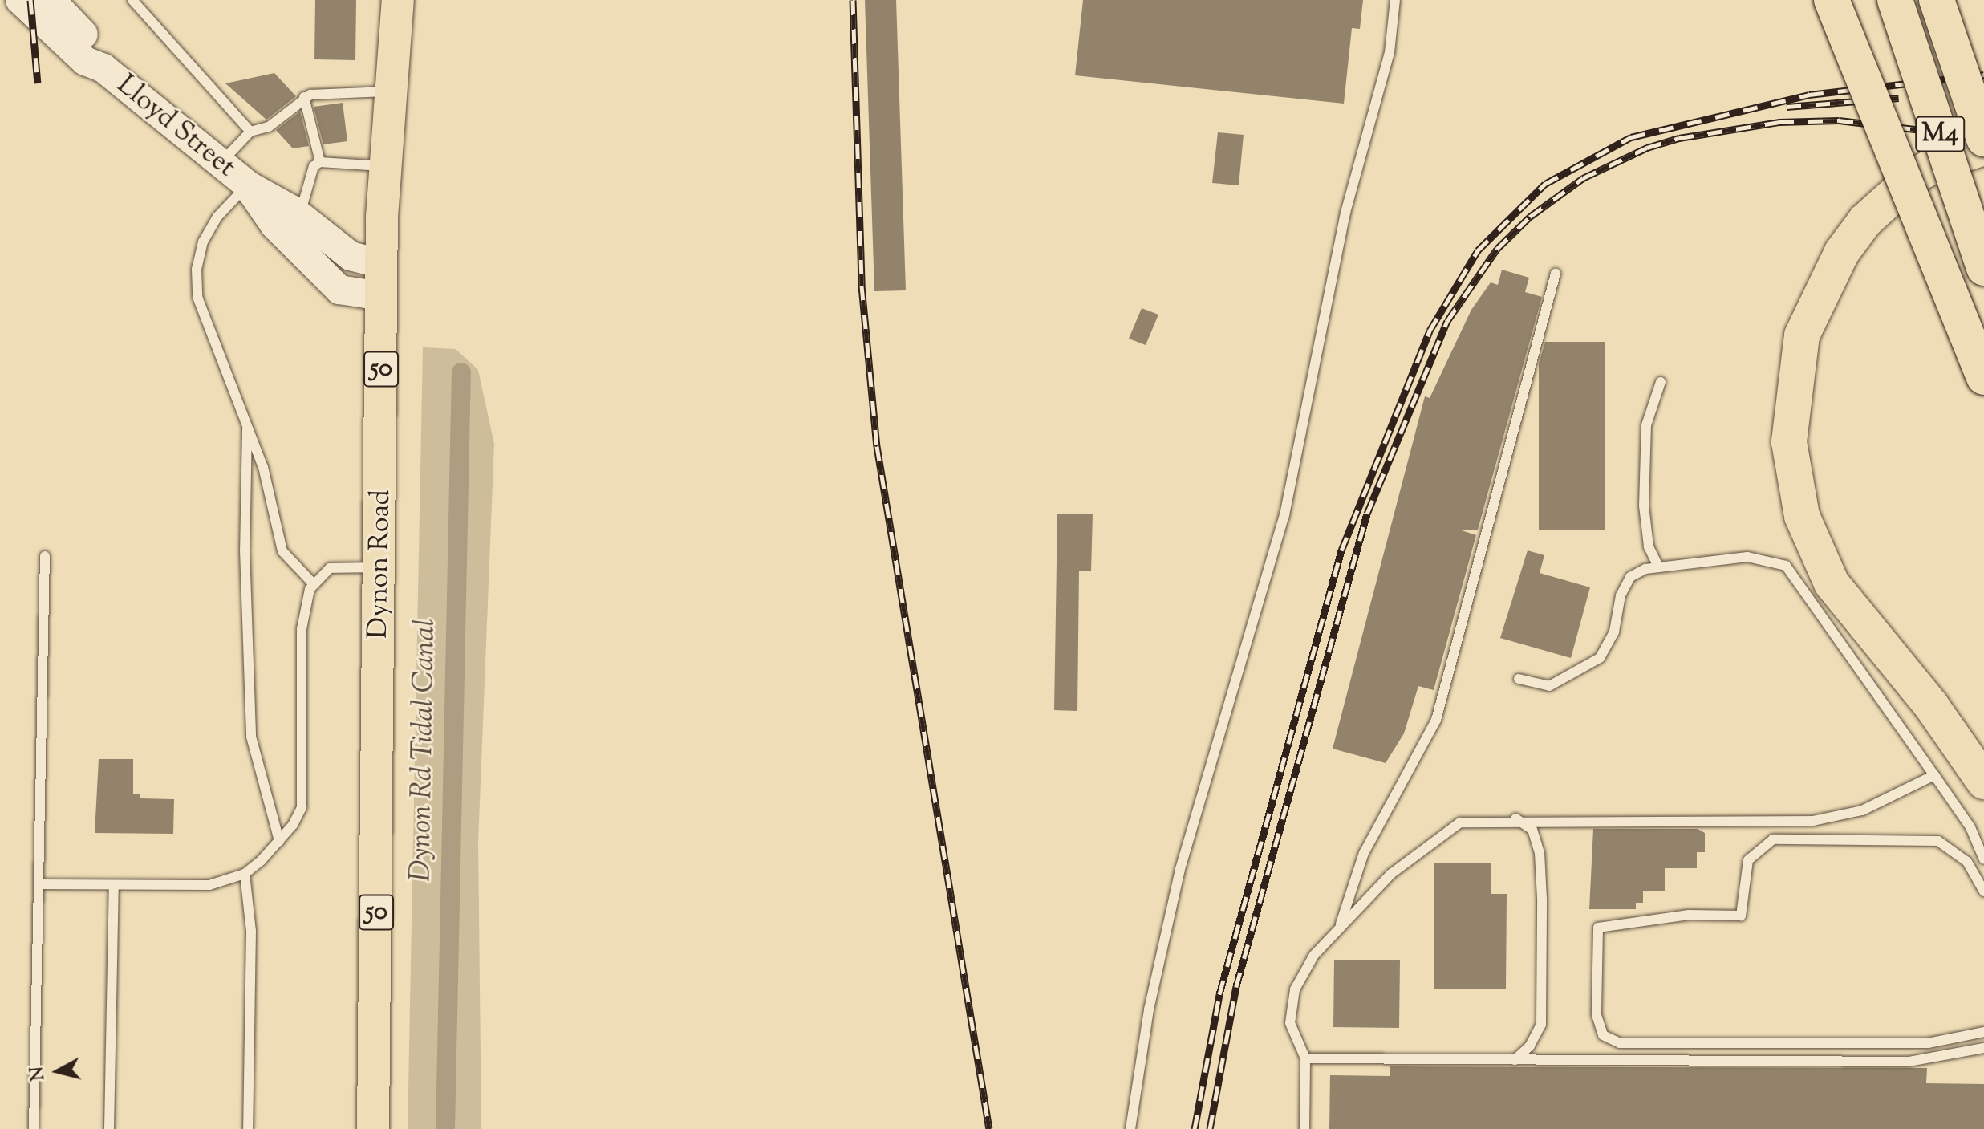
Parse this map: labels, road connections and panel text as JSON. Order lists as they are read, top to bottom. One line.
{"streets":{"highway":["M4"],"main road":["50","Dynon Road"],"street":["Lloyd Street"]},"crossings":[["Lloyd Street","Dynon Road"]],"water":["Dynon Rd Tidal Canal"],"north":"left"}
